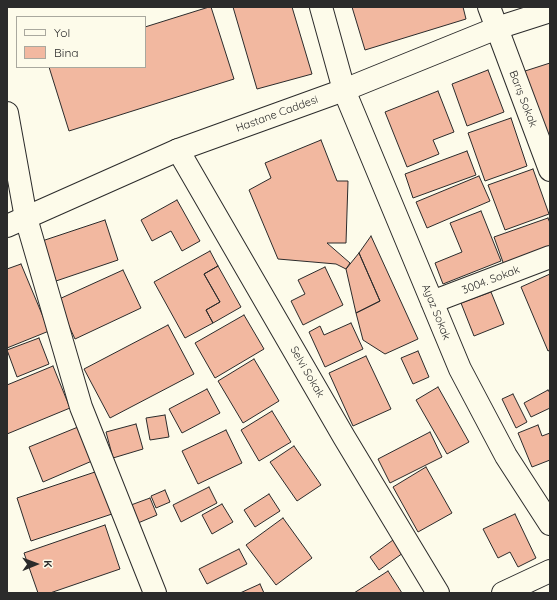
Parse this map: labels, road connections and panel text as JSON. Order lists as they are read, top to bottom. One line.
{"streets":{"street":["Barış Sokak","Hastane Caddesi","3004. Sokak","Ayaz Sokak","Selvi Sokak"]},"crossings":[["Barış Sokak","Hastane Caddesi"],["Hastane Caddesi","Ayaz Sokak"],["Hastane Caddesi","Selvi Sokak"],["3004. Sokak","Ayaz Sokak"]],"legend":["Yol","Bina"],"north":"right"}
